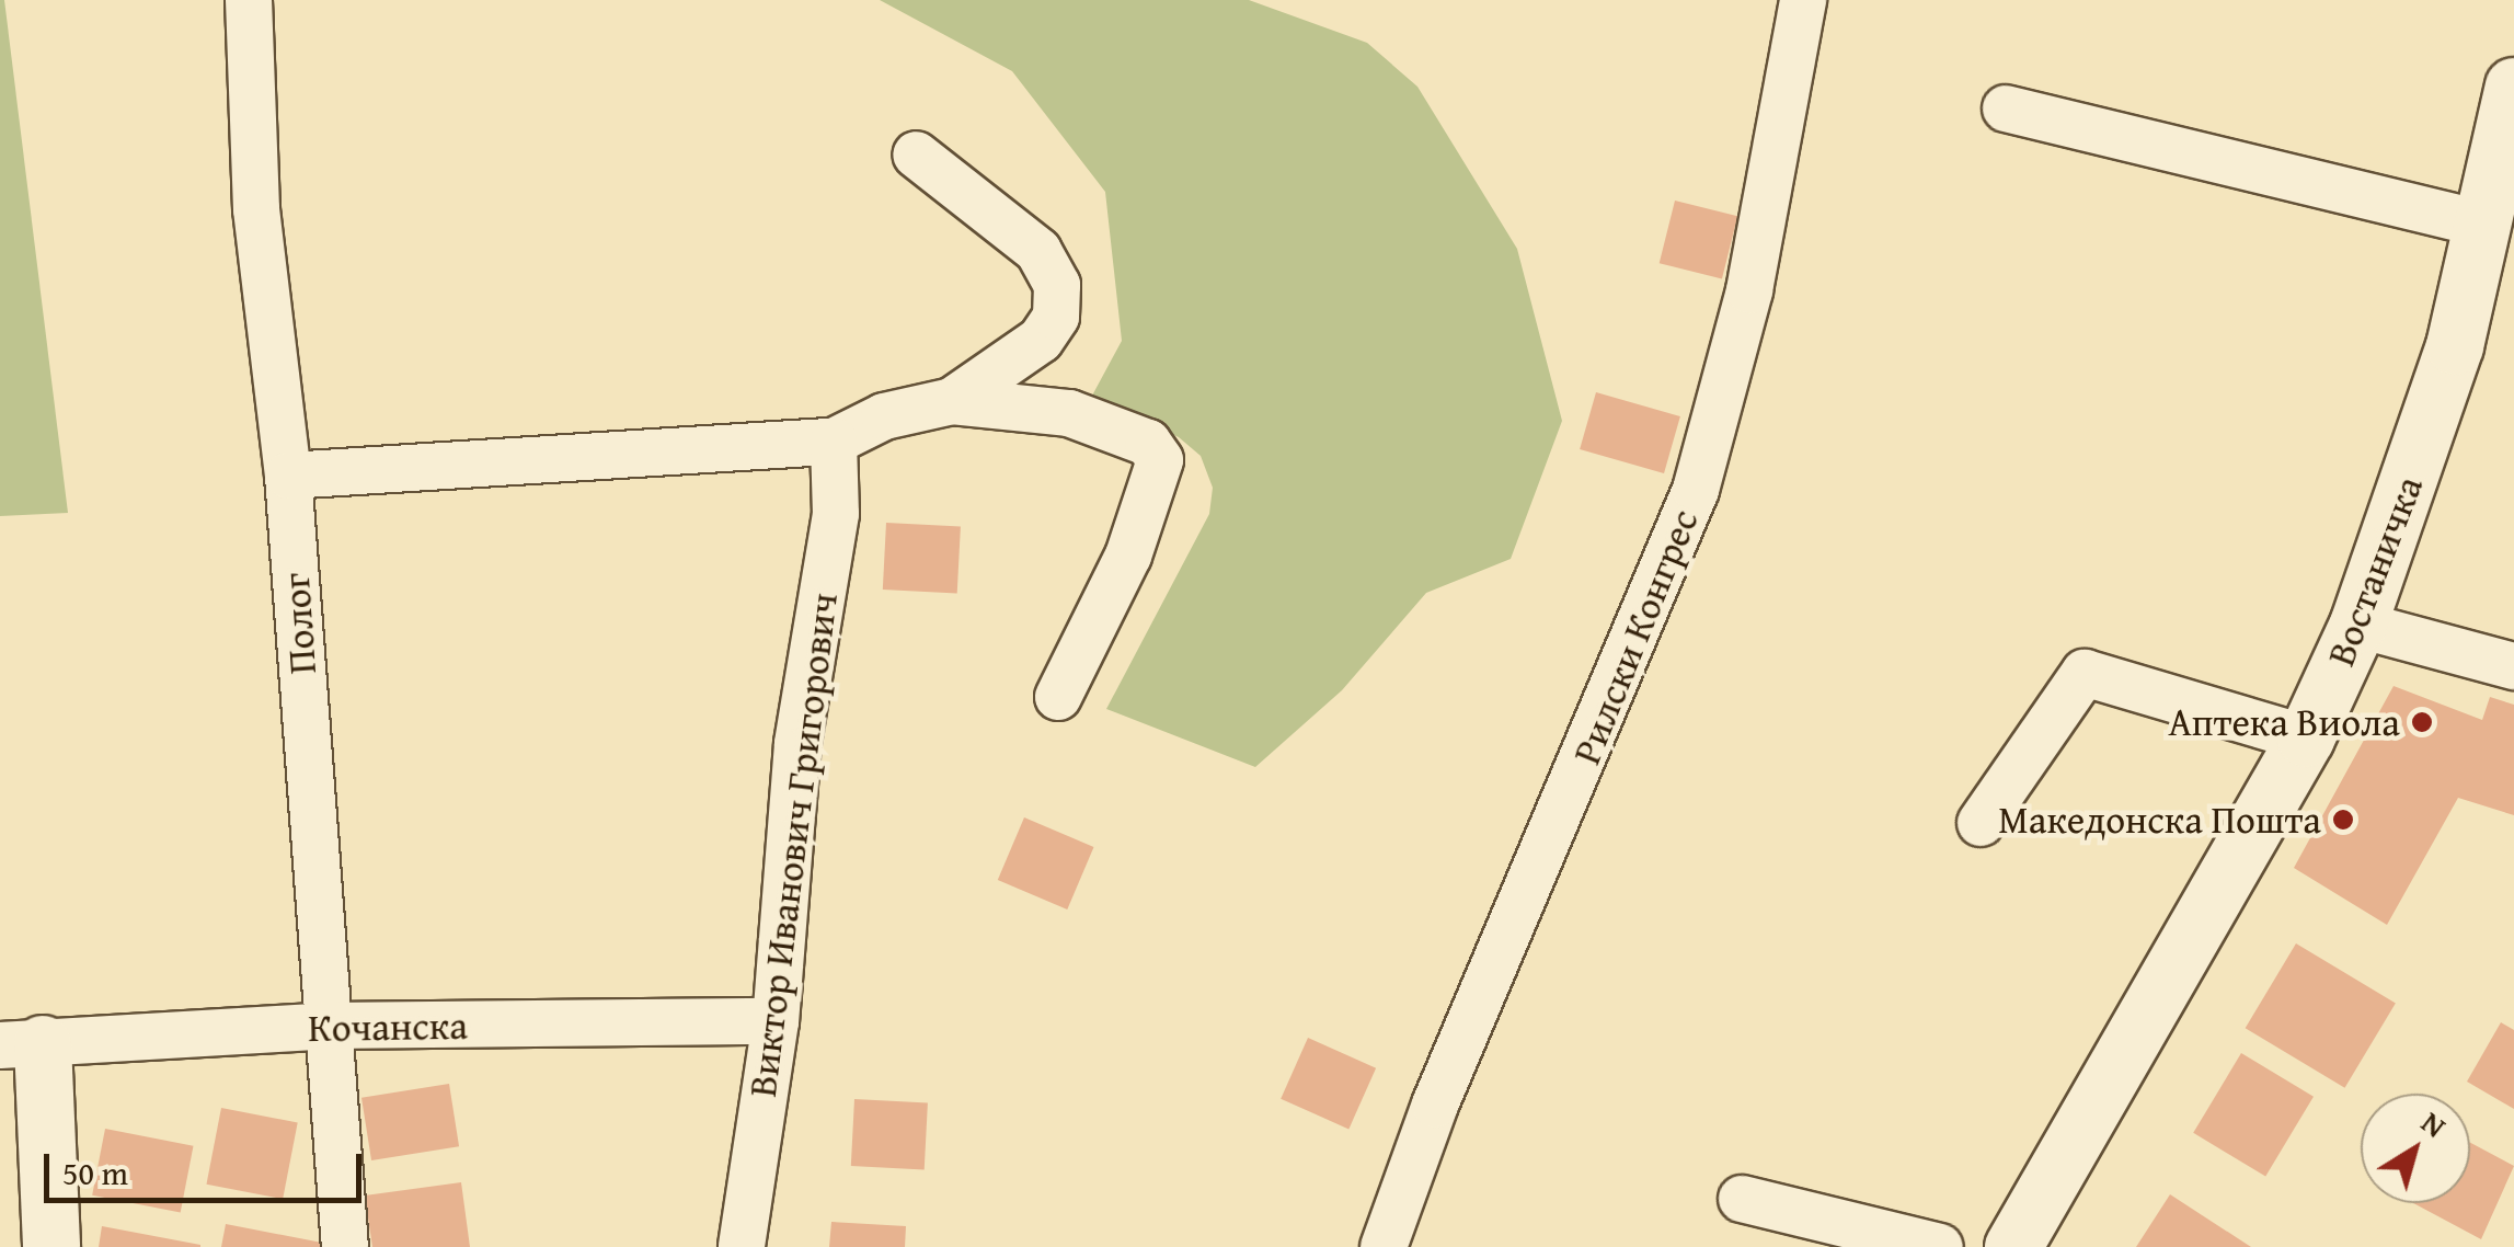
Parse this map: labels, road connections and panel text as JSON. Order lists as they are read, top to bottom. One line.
{"streets":{"street":["Востаничка","Полог","Рилски Конгрес","Виктор Иванович Григорович","Кочанска"]},"crossings":[["Полог","Кочанска"],["Виктор Иванович Григорович","Кочанска"]],"places":["Аптека Виола","Македонска Пошта"],"scale_bar":"50 m","north":"top right"}
